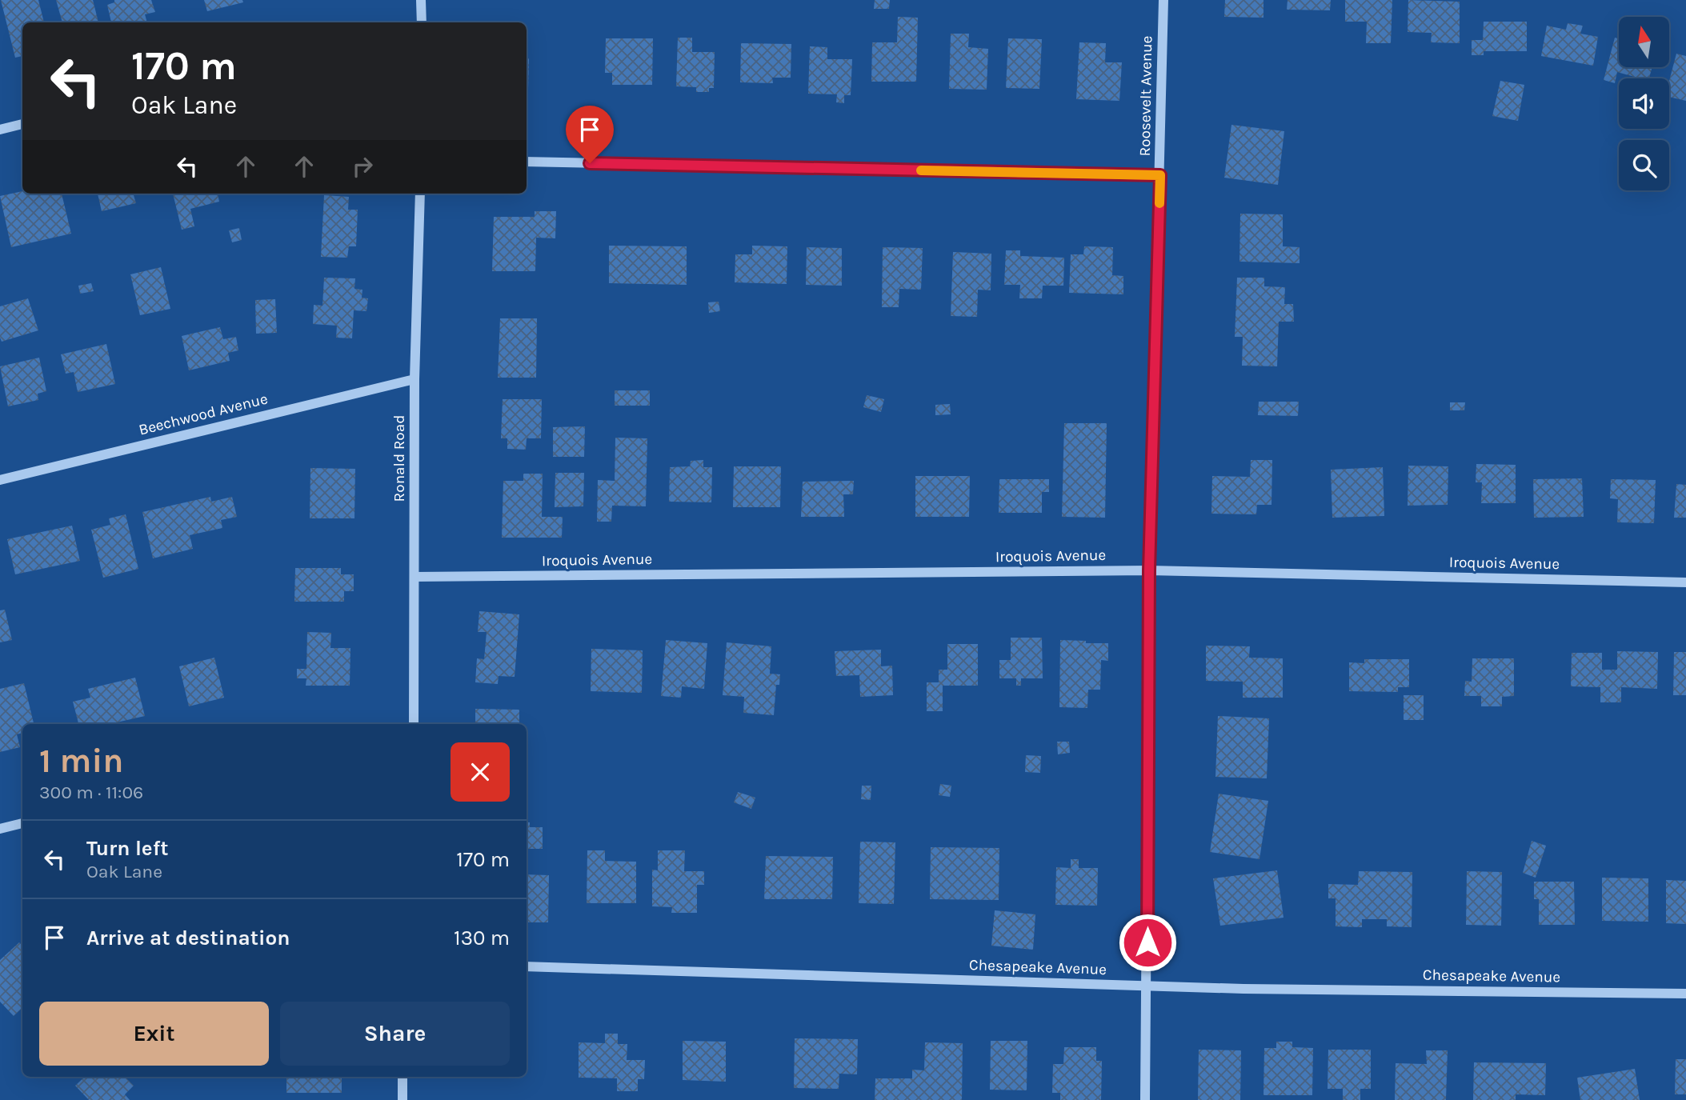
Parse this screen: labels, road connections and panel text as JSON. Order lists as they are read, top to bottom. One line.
{"streets":{"street":["Roosevelt Avenue","Beechwood Avenue","Ronald Road","Iroquois Avenue","Chesapeake Avenue"]},"crossings":[["Roosevelt Avenue","Iroquois Avenue"],["Roosevelt Avenue","Chesapeake Avenue"],["Beechwood Avenue","Ronald Road"],["Ronald Road","Iroquois Avenue"]],"north":"top","page":{"turn":["170 m","Oak Lane"],"heading":["1 min","300 m · 11:06"],"list":[{"name":"Turn left","note":"Oak Lane","value":"170 m"},{"name":"Arrive at destination","value":"130 m"}],"buttons":["Exit","Share"]}}
